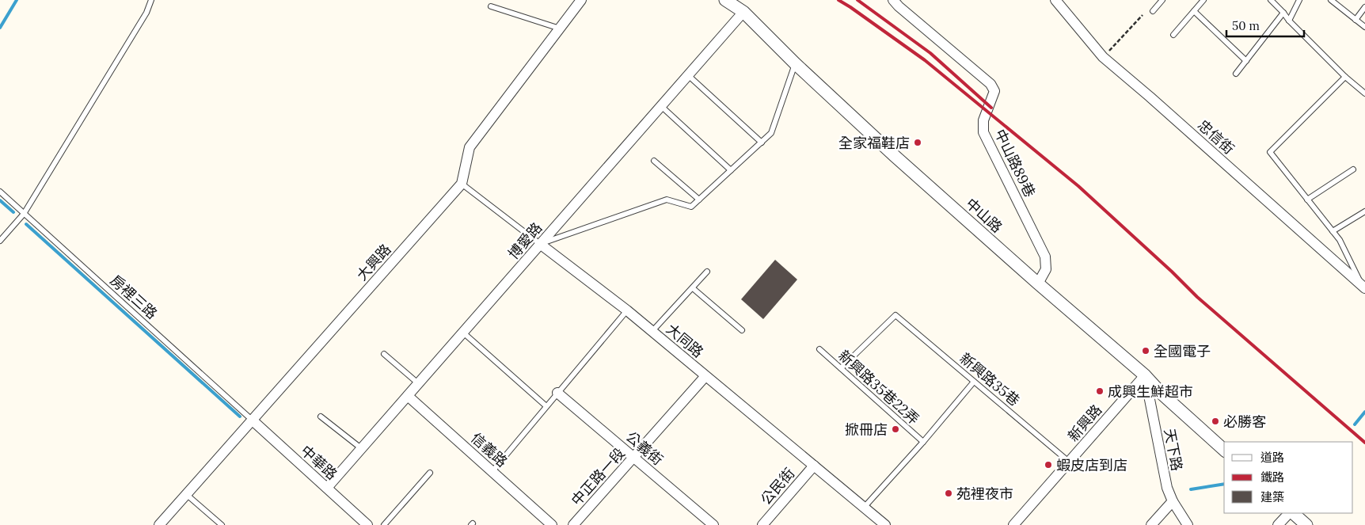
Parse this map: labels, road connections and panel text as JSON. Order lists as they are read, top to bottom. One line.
{"streets":{"street":["忠信街","中山路89巷","中山路","博愛路","大興路","大同路","新興路","公義街","信義路","天下路","中華路","中正路一段","公民街"],"lane":["房裡三路","新興路35巷","新興路35巷22弄"]},"crossings":[["中山路89巷","中山路"],["中山路","博愛路"],["中山路","新興路"],["中山路","天下路"],["博愛路","大同路"],["博愛路","信義路"],["博愛路","中華路"],["大興路","房裡三路"],["大興路","大同路"],["大興路","中華路"],["房裡三路","中華路"],["大同路","新興路35巷22弄"],["大同路","中正路一段"],["大同路","公民街"],["新興路35巷","新興路35巷22弄"],["新興路35巷","新興路"],["新興路","天下路"],["公義街","中正路一段"]],"places":["全家福鞋店","全國電子","成興生鮮超市","必勝客","掀冊店","蝦皮店到店","苑裡夜市"],"legend":["道路","鐵路","建築"],"scale_bar":"50 m"}
